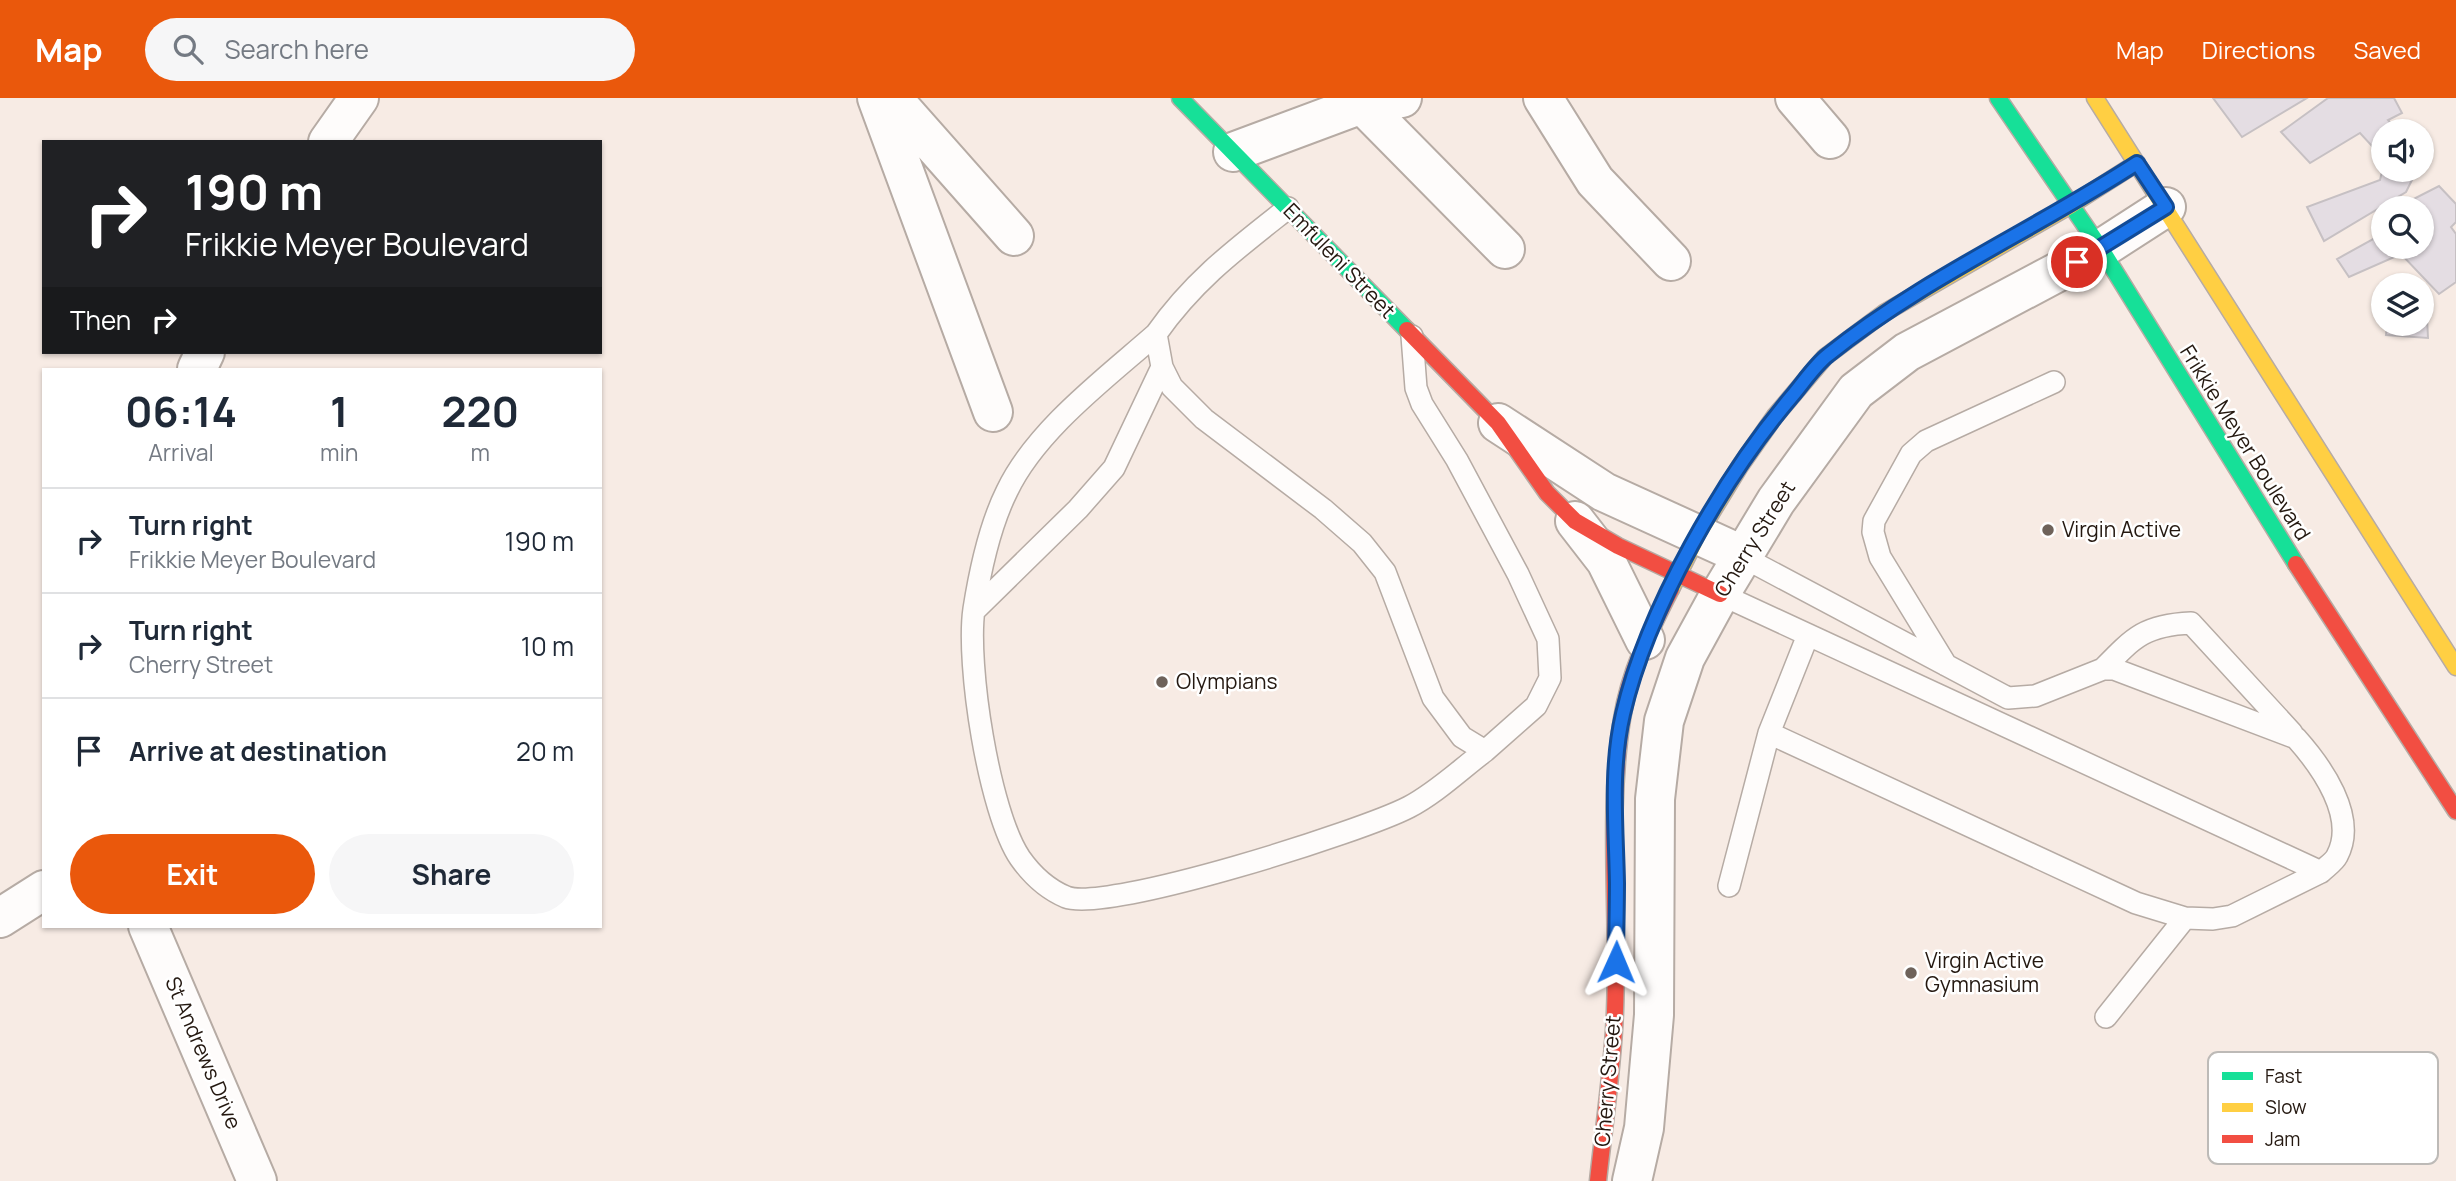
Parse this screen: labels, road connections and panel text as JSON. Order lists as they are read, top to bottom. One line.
{"streets":{"street":["Emfuleni Street","Frikkie Meyer Boulevard","Cherry Street","St Andrews Drive"]},"crossings":[["Emfuleni Street","Cherry Street"],["Frikkie Meyer Boulevard","Cherry Street"]],"places":["Virgin Active","Olympians","Virgin Active Gymnasium"],"legend":["Fast","Slow","Jam"],"page":{"header":"Map","search":"Search here","nav":["Map","Directions","Saved"],"turn":["190 m","Frikkie Meyer Boulevard"],"then":"Then","eta":["06:14","Arrival","1","min","220","m"],"list":[{"name":"Turn right","note":"Frikkie Meyer Boulevard","value":"190 m"},{"name":"Turn right","note":"Cherry Street","value":"10 m"},{"name":"Arrive at destination","value":"20 m"}],"buttons":["Exit","Share"]}}
